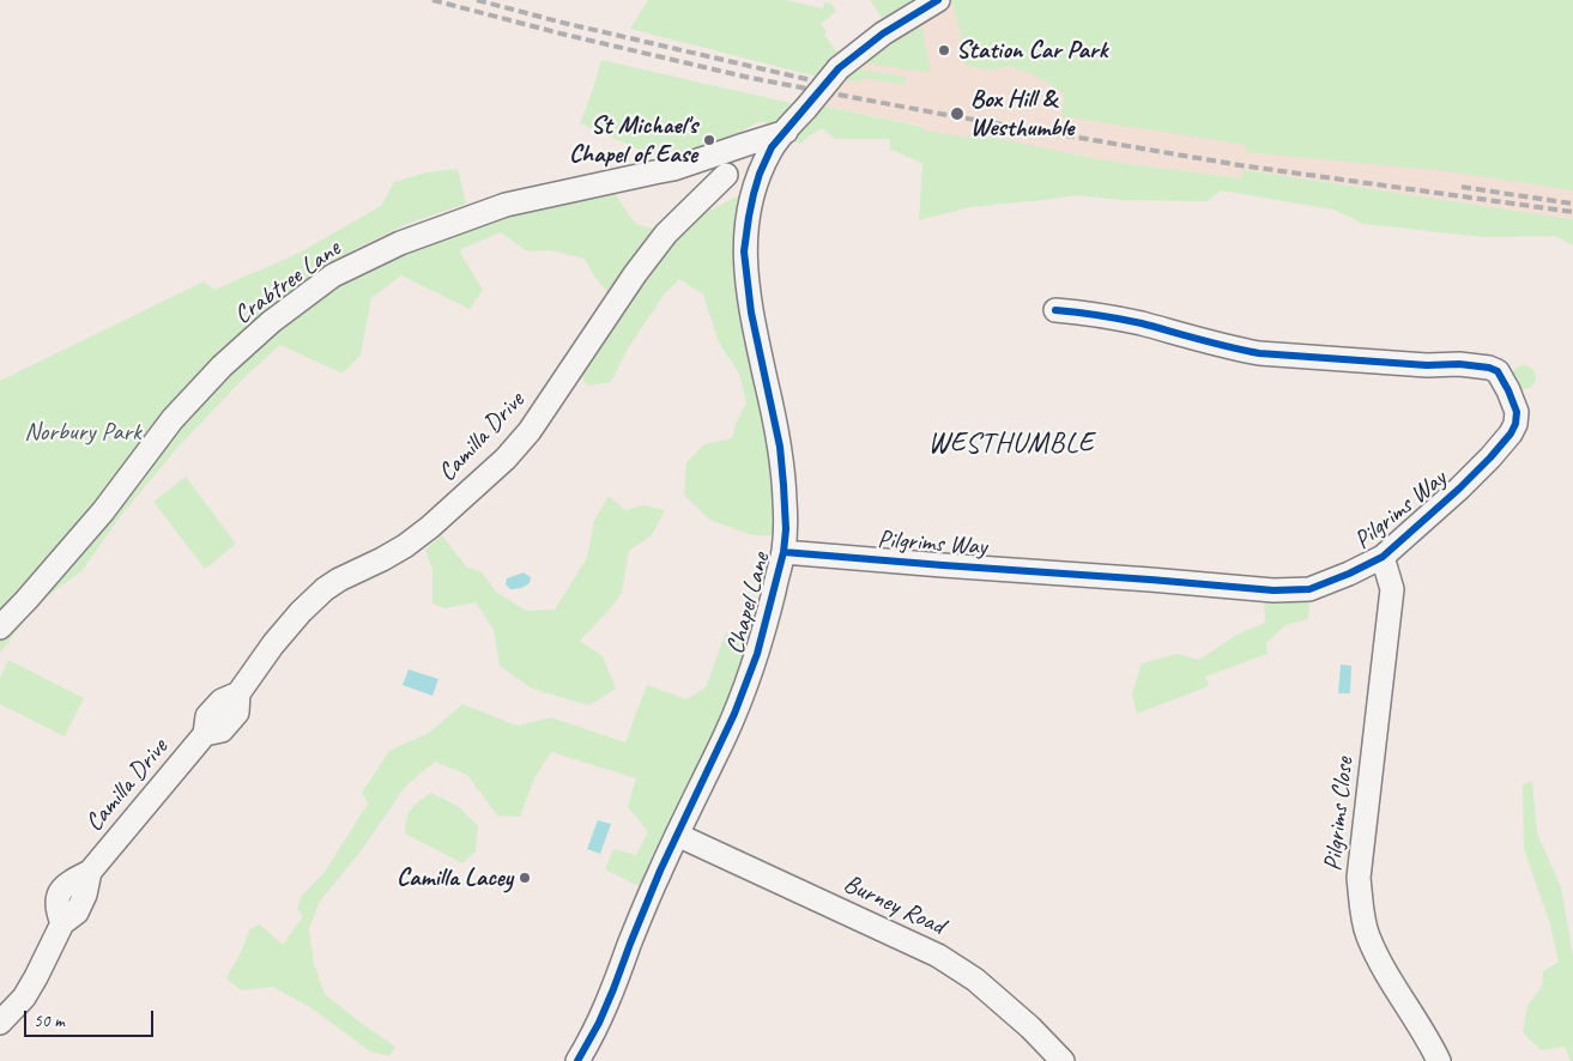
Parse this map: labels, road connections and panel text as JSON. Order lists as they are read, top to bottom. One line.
{"streets":{"street":["Crabtree Lane","Camilla Drive","Pilgrims Way","Chapel Lane","Pilgrims Close","Burney Road"]},"crossings":[["Crabtree Lane","Camilla Drive"],["Crabtree Lane","Chapel Lane"],["Camilla Drive","Chapel Lane"],["Pilgrims Way","Chapel Lane"],["Pilgrims Way","Pilgrims Close"],["Chapel Lane","Burney Road"]],"districts":["WESTHUMBLE"],"parks":["Norbury Park"],"places":["Station Car Park","Box Hill & Westhumble","St Michael's Chapel of Ease","Camilla Lacey"],"scale_bar":"50 m"}
